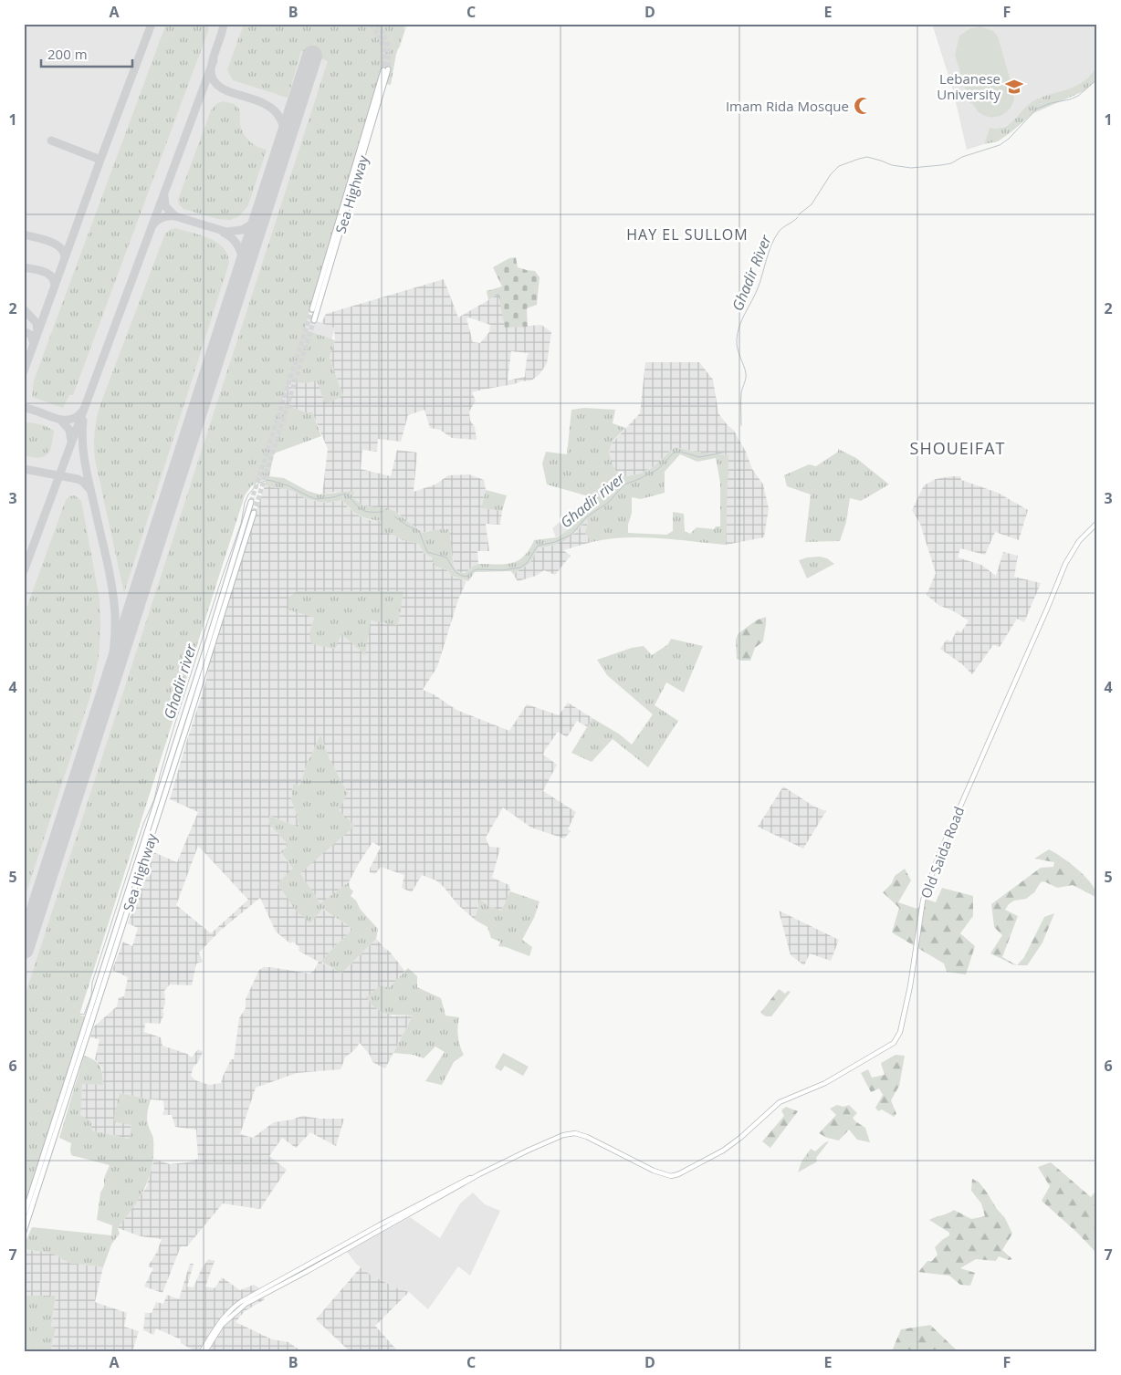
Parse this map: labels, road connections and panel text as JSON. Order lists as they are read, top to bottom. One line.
{"streets":{"highway":["Sea Highway","Old Saida Road"]},"districts":["HAY EL SULLOM","SHOUEIFAT"],"water":["Ghadir River","Ghadir river"],"places":{"school or university":["Lebanese University"],"mosque":["Imam Rida Mosque"]},"scale_bar":"200 m","grid":{"columns":["A","B","C","D","E","F"],"rows":["1","2","3","4","5","6","7"]}}
